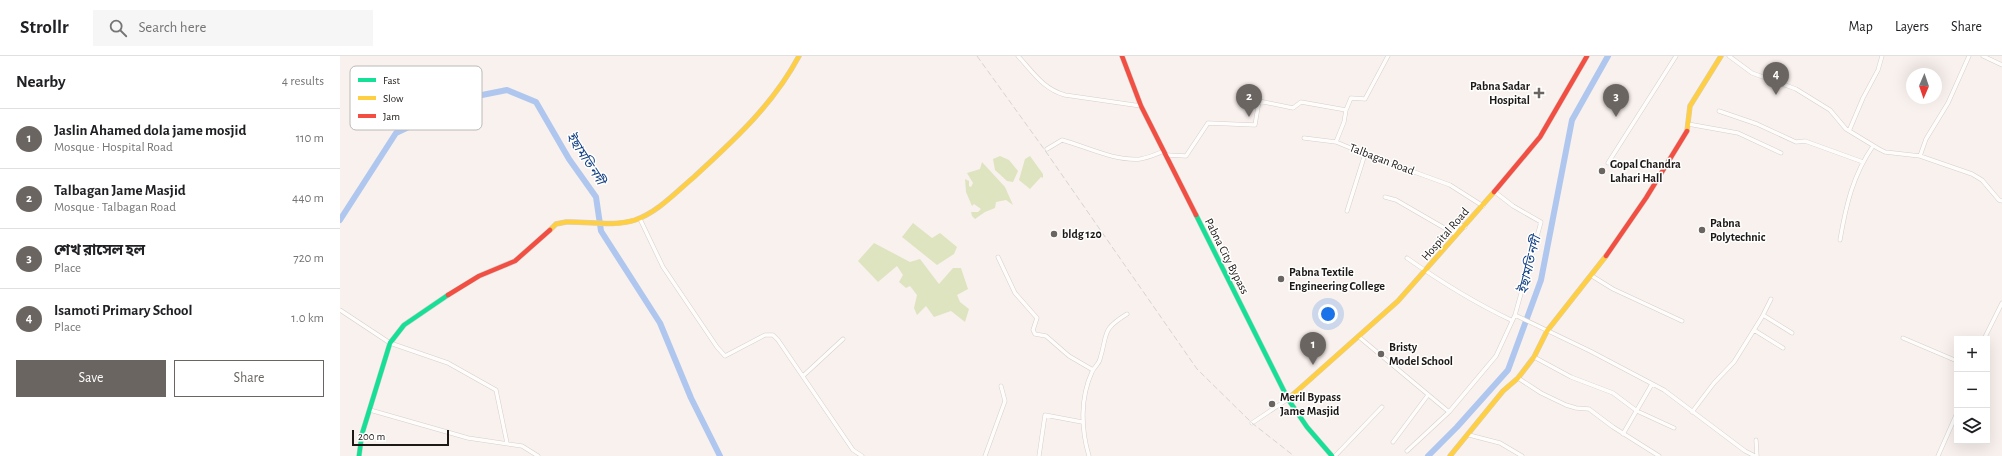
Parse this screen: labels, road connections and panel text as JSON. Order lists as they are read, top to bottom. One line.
{"streets":{"main road":["Hospital Road","Pabna City Bypass"],"street":["Talbagan Road"]},"crossings":[["Talbagan Road","Hospital Road"],["Hospital Road","Pabna City Bypass"]],"water":["ইছামতি নদী"],"places":{"health":["Pabna Sadar Hospital"],"other":["Gopal Chandra Lahari Hall","Pabna Polytechnic","bldg 120","Pabna Textile Engineering College","Bristy Model School","Meril Bypass Jame Masjid"]},"legend":["Fast","Slow","Jam"],"scale_bar":"200 m","north":"bottom","page":{"header":"Strollr","search":"Search here","nav":["Map","Layers","Share"],"heading":["Nearby","4 results"],"pins":["4","2","3","1"],"list":[{"mark":"1","name":"Jaslin Ahamed dola jame mosjid","note":"Mosque · Hospital Road","value":"110 m"},{"mark":"2","name":"Talbagan Jame Masjid","note":"Mosque · Talbagan Road","value":"440 m"},{"mark":"3","name":"শেখ রাসেল হল","note":"Place","value":"720 m"},{"mark":"4","name":"Isamoti Primary School","note":"Place","value":"1.0 km"}],"map_buttons":["+","−"],"buttons":["Save","Share"],"scale":"200 m"}}
